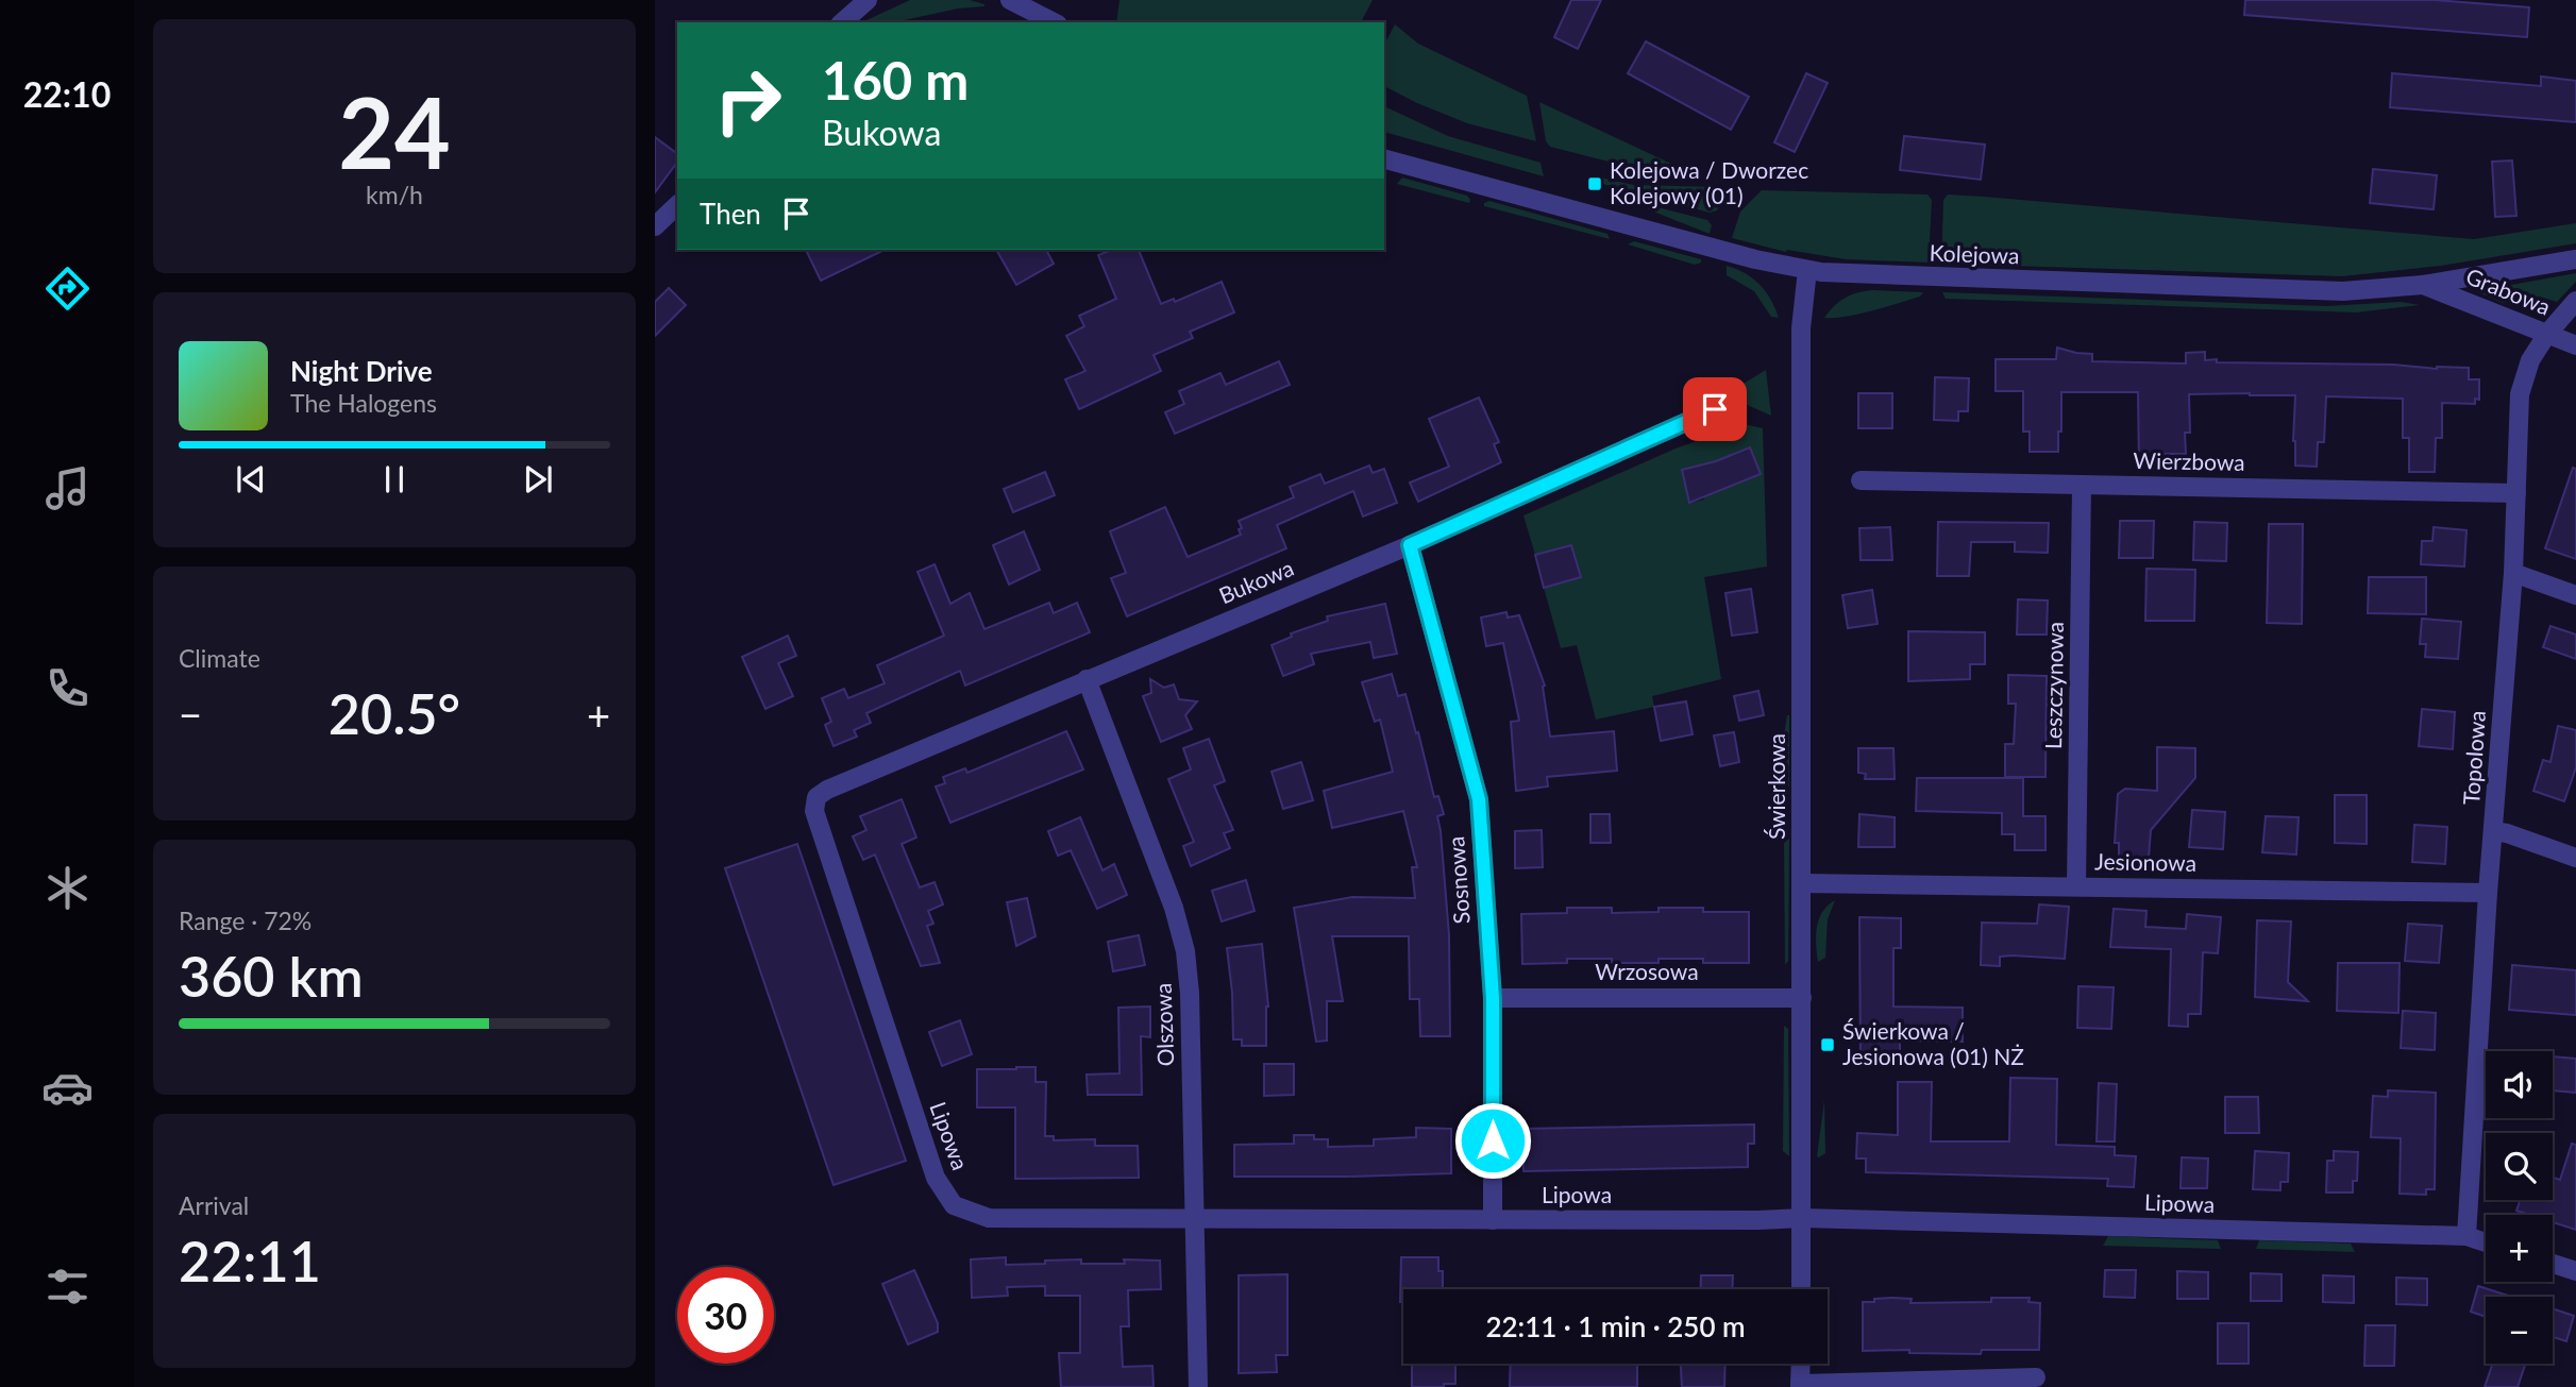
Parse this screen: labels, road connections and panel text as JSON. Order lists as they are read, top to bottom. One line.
{"streets":{"street":["Kolejowa","Grabowa","Wierzbowa","Bukowa","Leszczynowa","Topolowa","Świerkowa","Jesionowa","Sosnowa","Wrzosowa","Olszowa","Lipowa"]},"crossings":[["Kolejowa","Grabowa"],["Kolejowa","Świerkowa"],["Grabowa","Topolowa"],["Wierzbowa","Leszczynowa"],["Wierzbowa","Topolowa"],["Bukowa","Sosnowa"],["Bukowa","Olszowa"],["Bukowa","Lipowa"],["Leszczynowa","Jesionowa"],["Topolowa","Jesionowa"],["Topolowa","Lipowa"],["Świerkowa","Jesionowa"],["Świerkowa","Wrzosowa"],["Świerkowa","Lipowa"],["Sosnowa","Wrzosowa"],["Sosnowa","Lipowa"],["Olszowa","Lipowa"]],"places":{"transit":["Kolejowa / Dworzec Kolejowy (01)","Świerkowa / Jesionowa (01) NŻ"]},"page":{"tabs":"22:10","tile":[["24","km/h"],"Climate",["Range · 72%","360 km"],["Arrival","22:11"]],"turn":["160 m","Bukowa"],"then":"Then","song":["Night Drive","The Halogens"],"heat":["−","20.5°","+"],"map_buttons":["+","−"],"limit":"30","trip":"22:11 · 1 min · 250 m"}}
